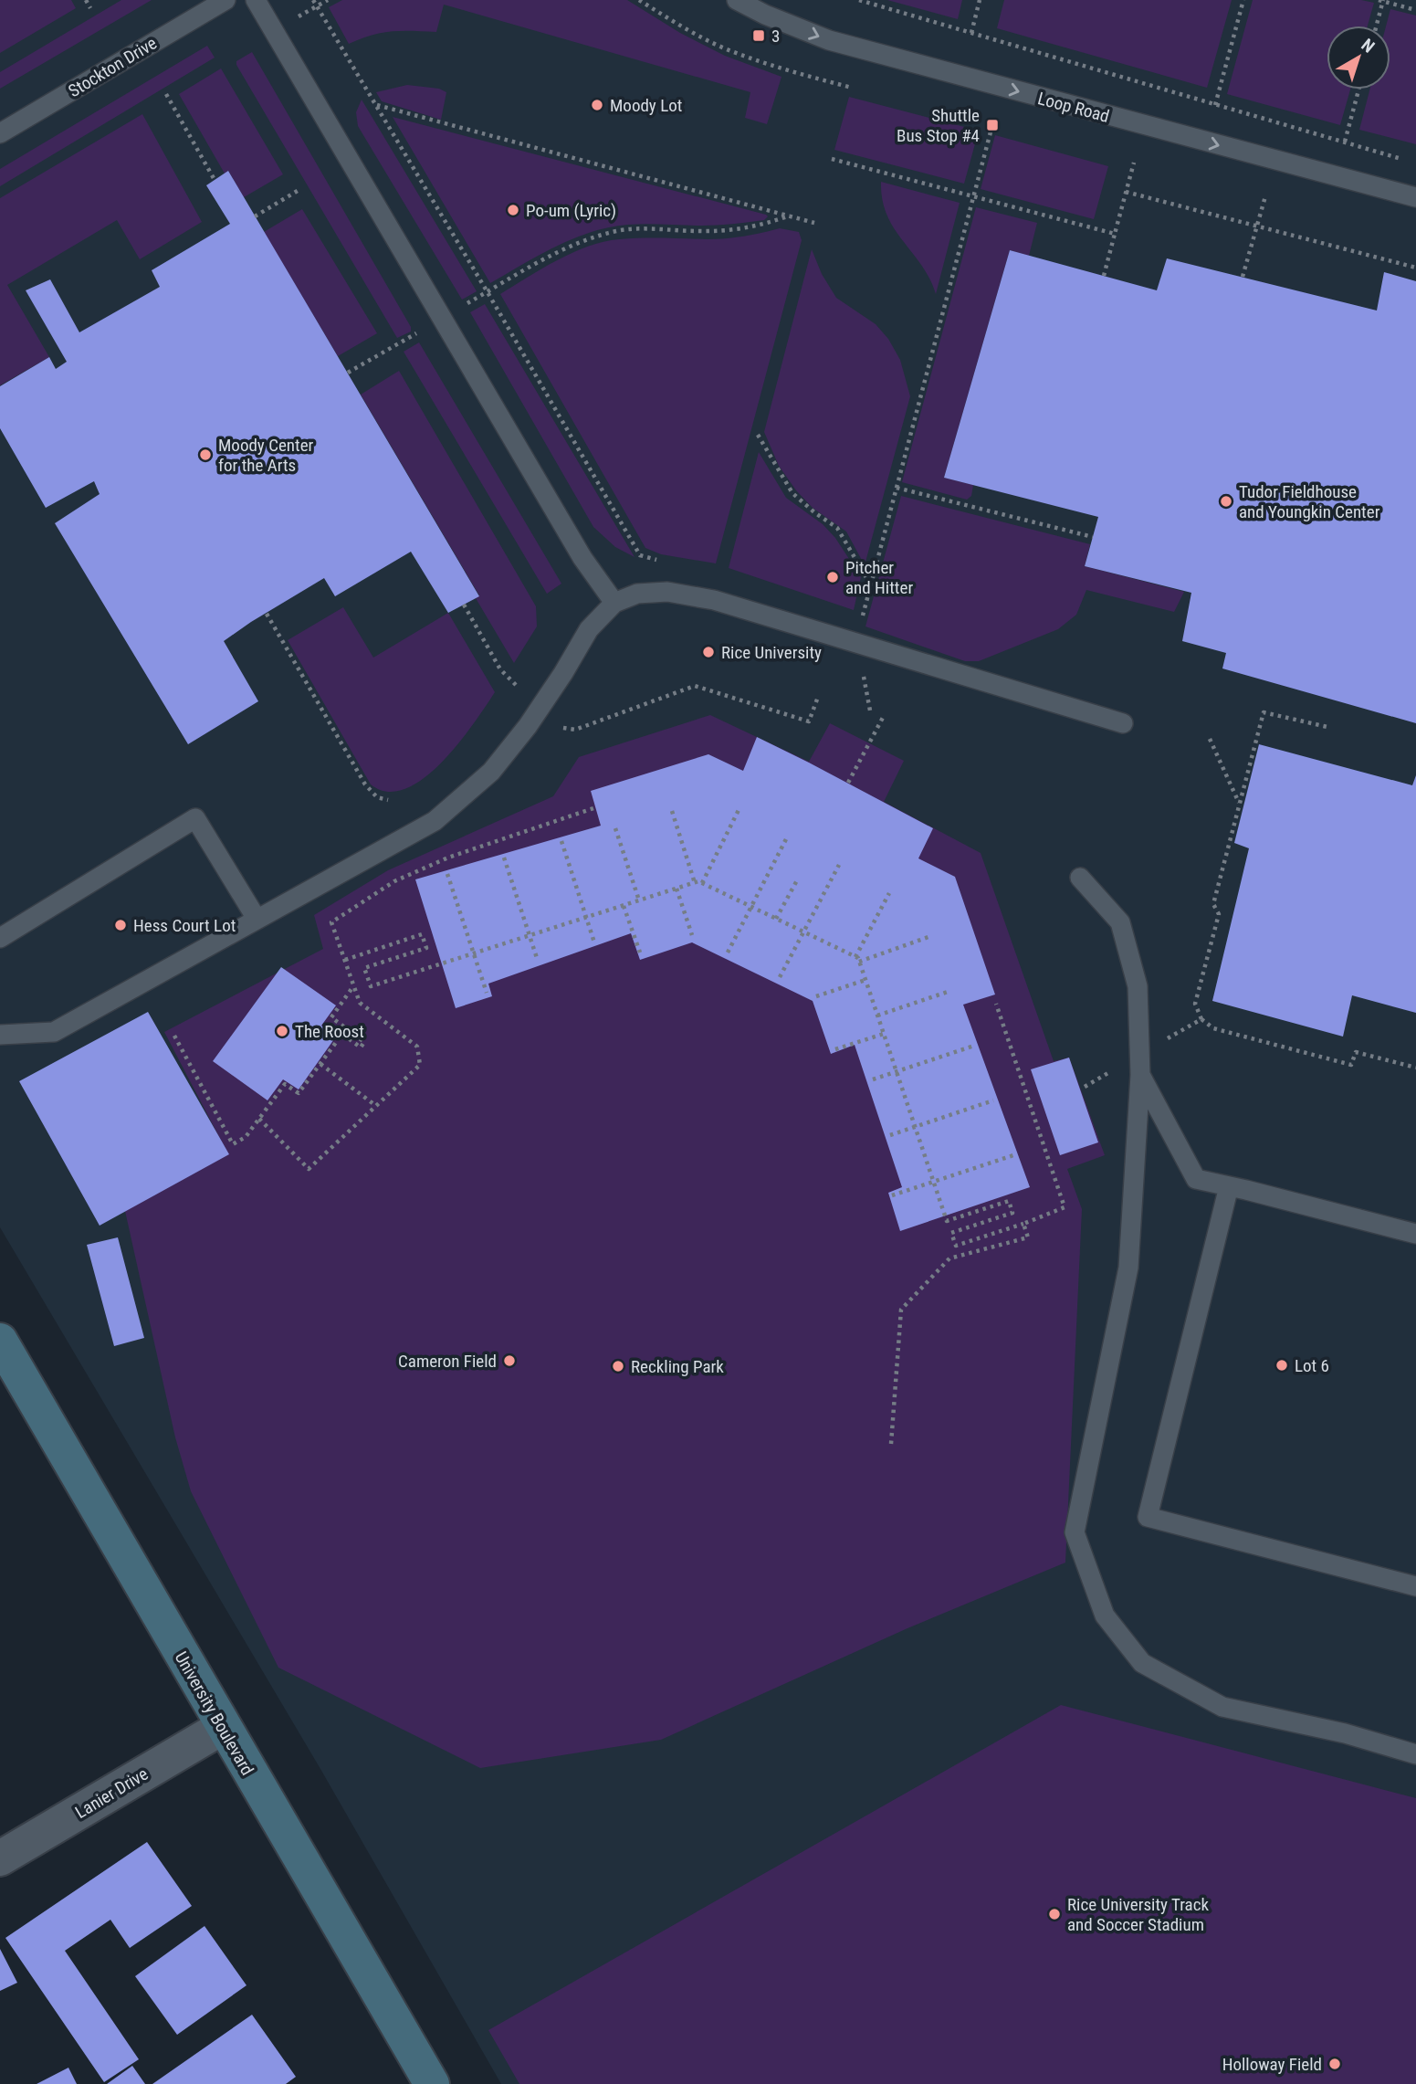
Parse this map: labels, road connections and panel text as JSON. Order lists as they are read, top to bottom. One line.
{"streets":{"main road":["University Boulevard"],"street":["Lanier Drive"],"lane":["Stockton Drive","Loop Road"]},"crossings":[["University Boulevard","Lanier Drive"]],"one_way":["Loop Road"],"places":{"transit":["3","Shuttle Bus Stop #4"],"other":["Moody Lot","Po-um (Lyric)","Moody Center for the Arts","Tudor Fieldhouse and Youngkin Center","Pitcher and Hitter","Rice University","Hess Court Lot","The Roost","Cameron Field","Lot 6","Reckling Park","Rice University Track and Soccer Stadium","Holloway Field"]},"north":"top right"}
